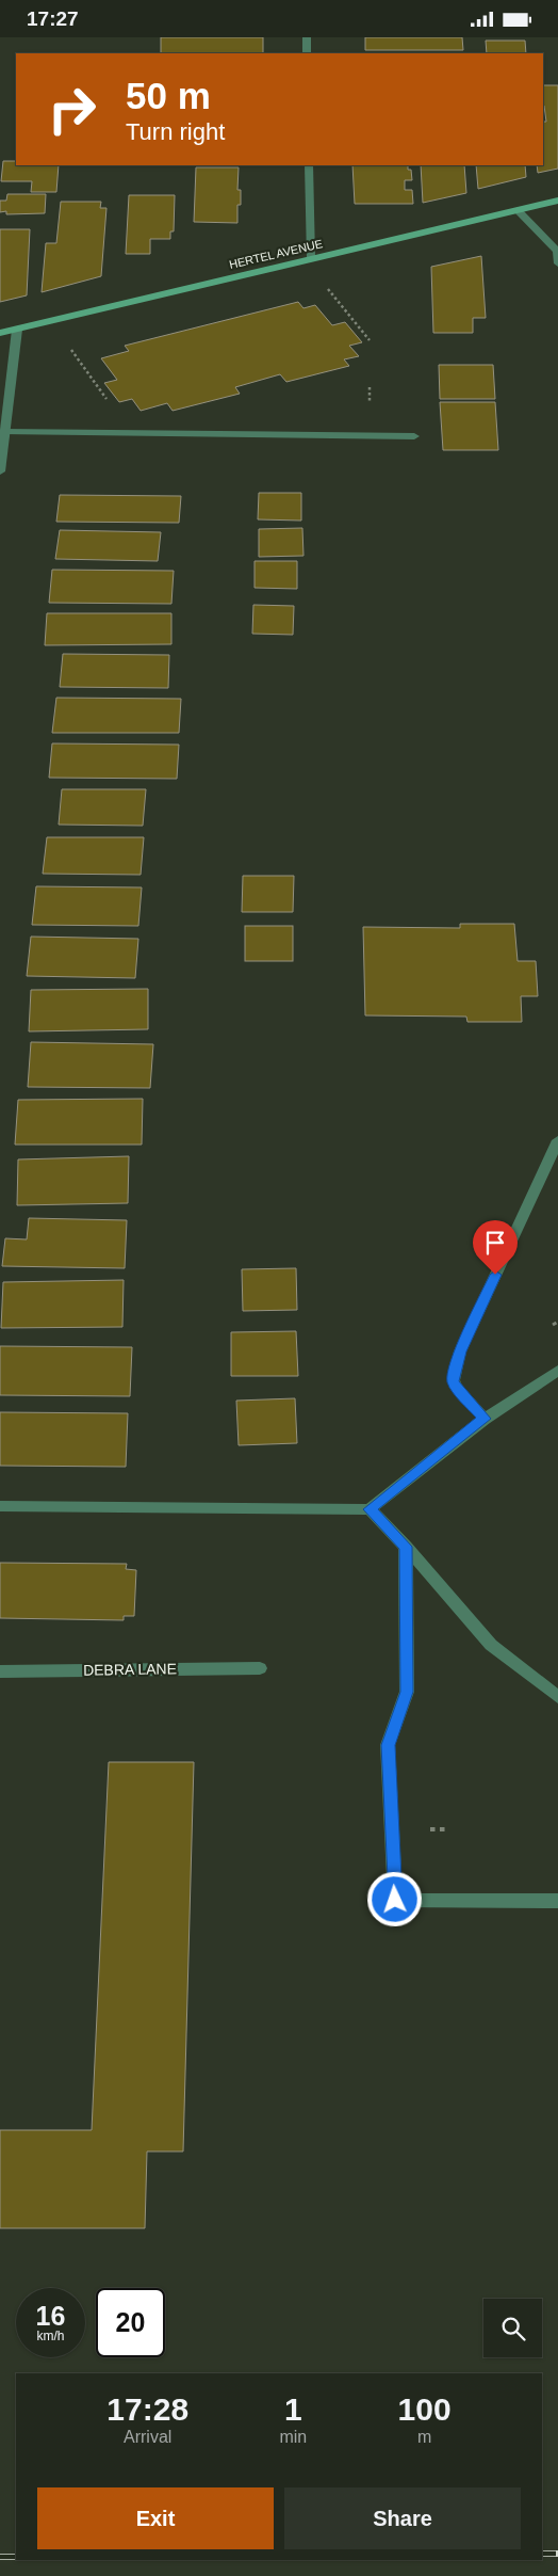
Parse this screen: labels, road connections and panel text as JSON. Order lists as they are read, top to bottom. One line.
{"streets":{"street":["HERTEL AVENUE","DEBRA LANE"]},"page":{"status":"17:27","turn":["50 m","Turn right"],"speed":"16 km/h","limit":"20","eta":["17:28","Arrival","1","min","100","m"],"buttons":["Exit","Share"]}}
